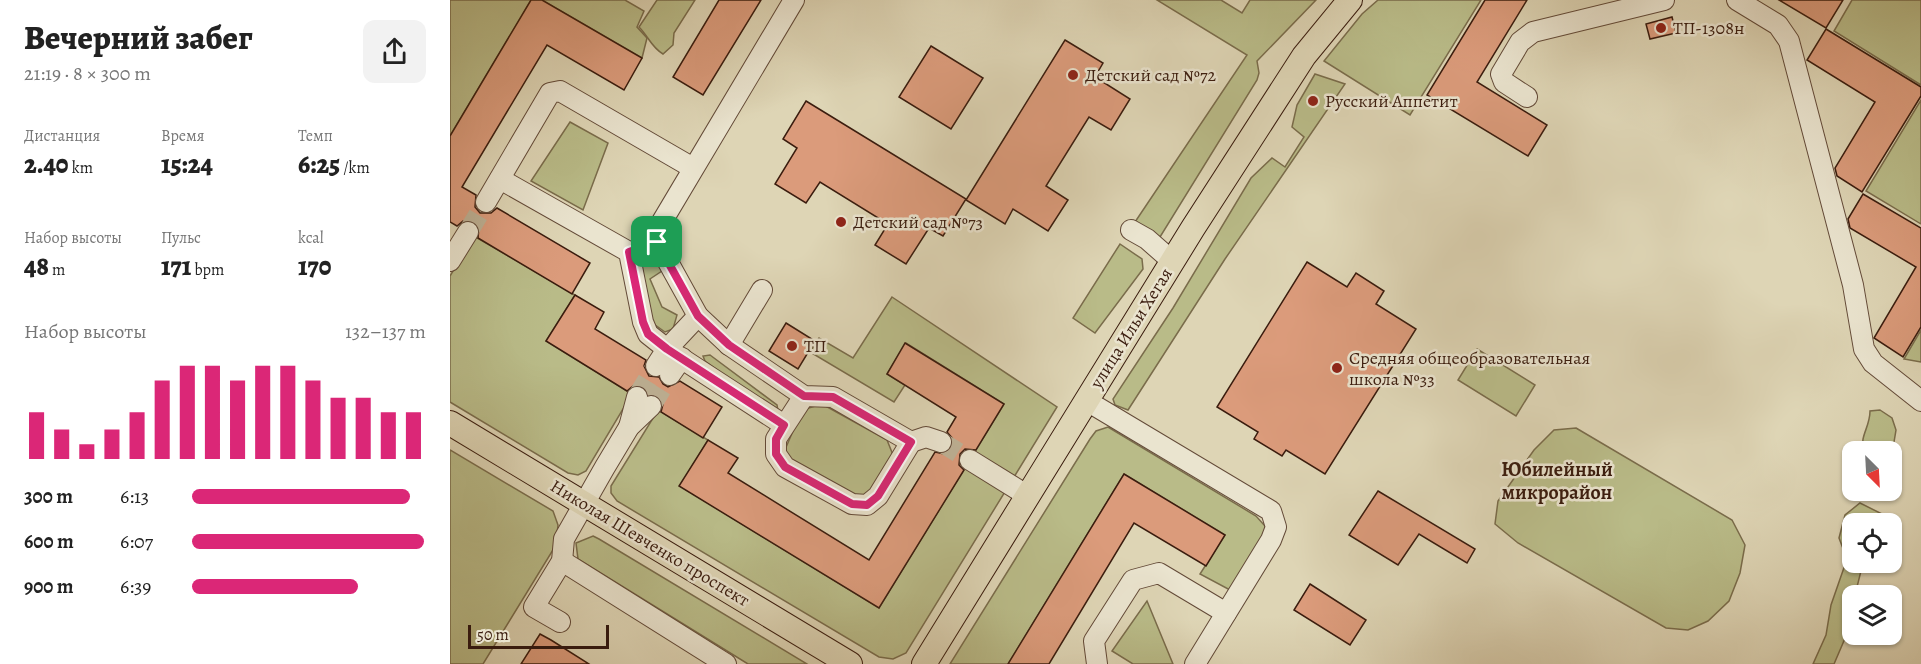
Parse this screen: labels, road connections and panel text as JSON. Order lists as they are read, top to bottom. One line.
{"streets":{"main road":["улица Ильи Хегая","Николая Шевченко проспект"]},"districts":["Юбилейный микрорайон"],"places":["ТП-1308н","Детский сад №72","Русский Аппетит","Детский сад №73","ТП","Средняя общеобразовательная школа №33"],"scale_bar":"50 m","north":"bottom right","page":{"heading":["Вечерний забег","21:19 · 8 × 300 m"],"stats":[["Дистанция","2.40 km"],["Время","15:24"],["Темп","6:25 /km"],["Набор высоты","48 m"],["Пульс","171 bpm"],["kcal","170"]],"chart":["Набор высоты","132–137 m"],"list":[{"name":"300 m","note":"6:13"},{"name":"600 m","note":"6:07"},{"name":"900 m","note":"6:39"}],"scale":"50 m"}}
